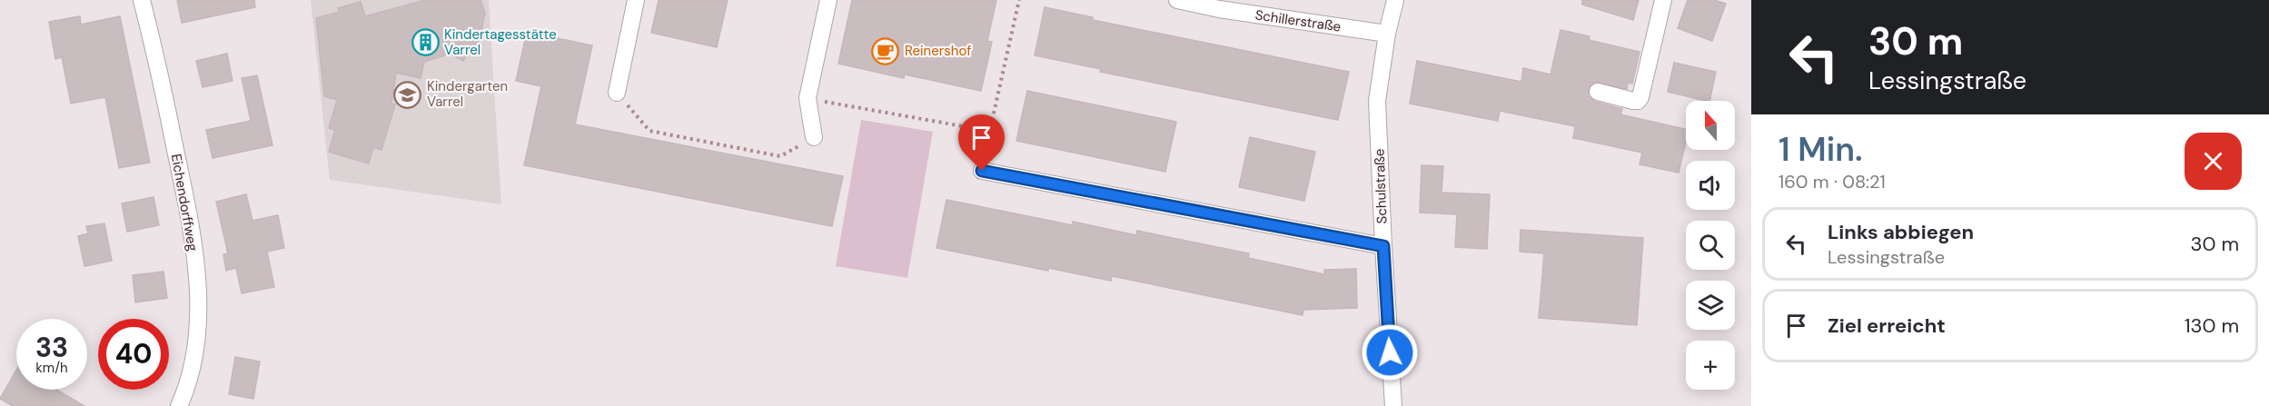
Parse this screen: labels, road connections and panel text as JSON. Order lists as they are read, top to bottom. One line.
{"streets":{"street":["Schillerstraße","Schulstraße","Eichendorffweg"]},"crossings":[["Schillerstraße","Schulstraße"]],"places":{"building":["Kindertagesstätte Varrel"],"cafe":["Reinershof"],"school or university":["Kindergarten Varrel"]},"north":"top","page":{"turn":["30 m","Lessingstraße"],"map_buttons":"+","heading":["1 Min.","160 m · 08:21"],"list":[{"name":"Links abbiegen","note":"Lessingstraße","value":"30 m"},{"name":"Ziel erreicht","value":"130 m"}],"speed":"33 km/h","limit":"40"}}
